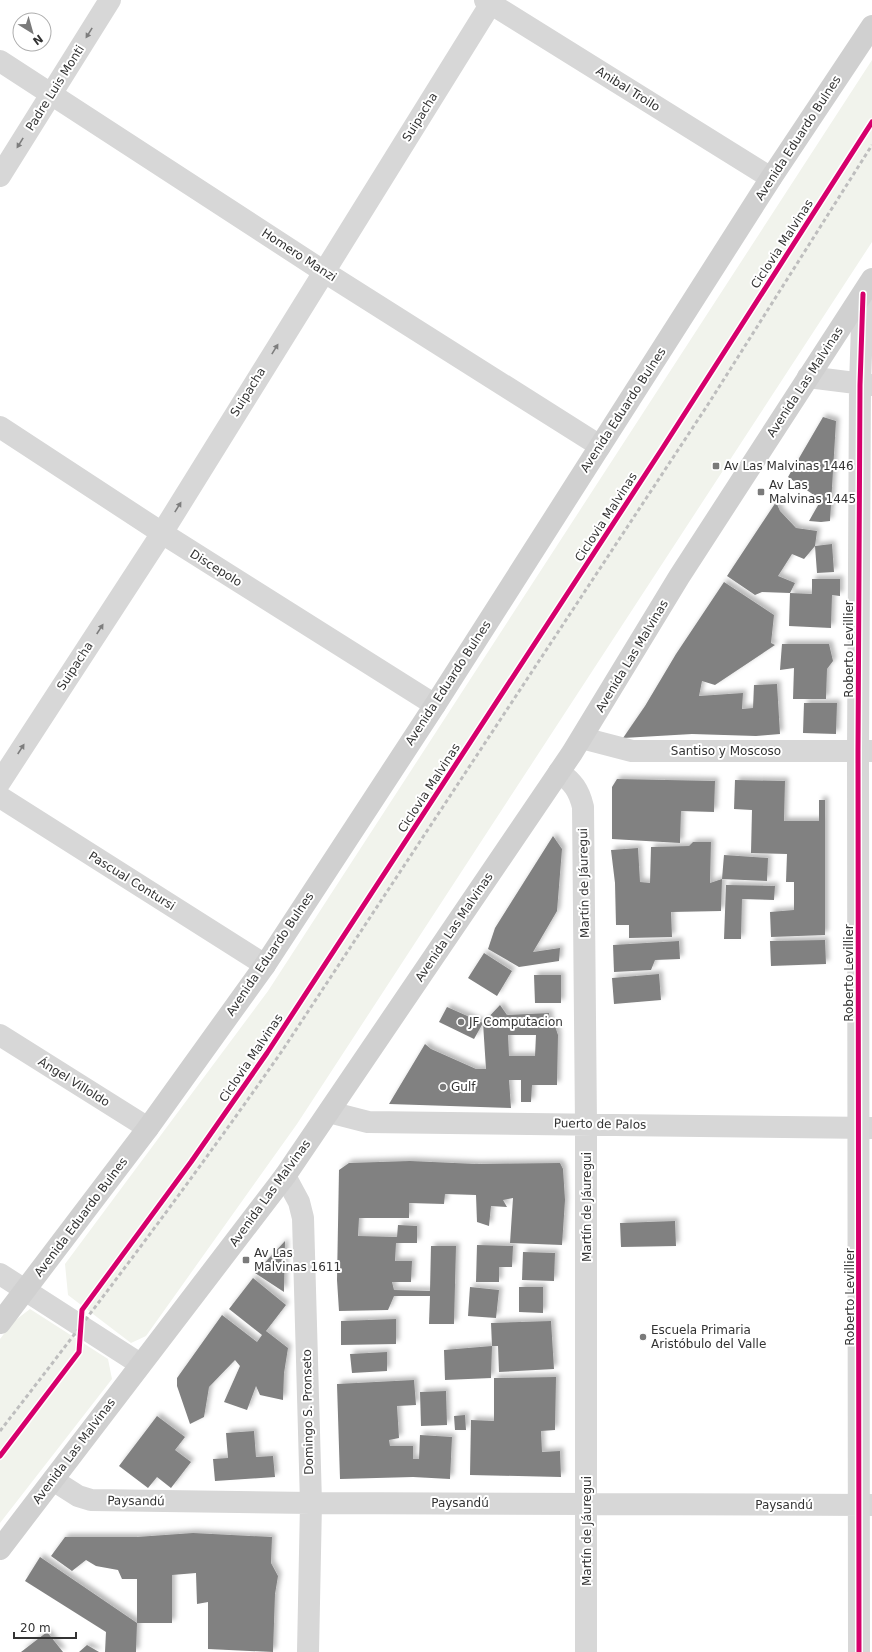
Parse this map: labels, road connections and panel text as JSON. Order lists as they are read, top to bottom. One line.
{"streets":{"main road":["Avenida Eduardo Bulnes","Avenida Las Malvinas"],"street":["Padre Luis Monti","Anibal Troilo","Suipacha","Homero Manzi","Discepolo","Roberto Levillier","Santiso y Moscoso","Pascual Contursi","Martín de Jáuregui","Ángel Villoldo","Puerto de Palos","Domingo S. Pronseto","Paysandú"],"cycle path":["Ciclovia Malvinas"]},"crossings":[["Padre Luis Monti","Homero Manzi"],["Anibal Troilo","Suipacha"],["Anibal Troilo","Avenida Eduardo Bulnes"],["Suipacha","Homero Manzi"],["Suipacha","Discepolo"],["Avenida Eduardo Bulnes","Homero Manzi"],["Avenida Eduardo Bulnes","Discepolo"],["Avenida Eduardo Bulnes","Pascual Contursi"],["Avenida Eduardo Bulnes","Ángel Villoldo"],["Avenida Las Malvinas","Roberto Levillier"],["Avenida Las Malvinas","Santiso y Moscoso"],["Avenida Las Malvinas","Martín de Jáuregui"],["Avenida Las Malvinas","Puerto de Palos"],["Avenida Las Malvinas","Domingo S. Pronseto"],["Avenida Las Malvinas","Paysandú"],["Roberto Levillier","Santiso y Moscoso"],["Roberto Levillier","Puerto de Palos"],["Roberto Levillier","Paysandú"],["Martín de Jáuregui","Puerto de Palos"],["Martín de Jáuregui","Paysandú"],["Domingo S. Pronseto","Paysandú"]],"one_way":["Padre Luis Monti","Suipacha"],"places":{"transit":["Av Las Malvinas 1446","Av Las Malvinas 1445","Av Las Malvinas 1611"],"other":["JF Computacion","Gulf","Escuela Primaria Aristóbulo del Valle"]},"scale_bar":"20 m","north":"bottom right"}
